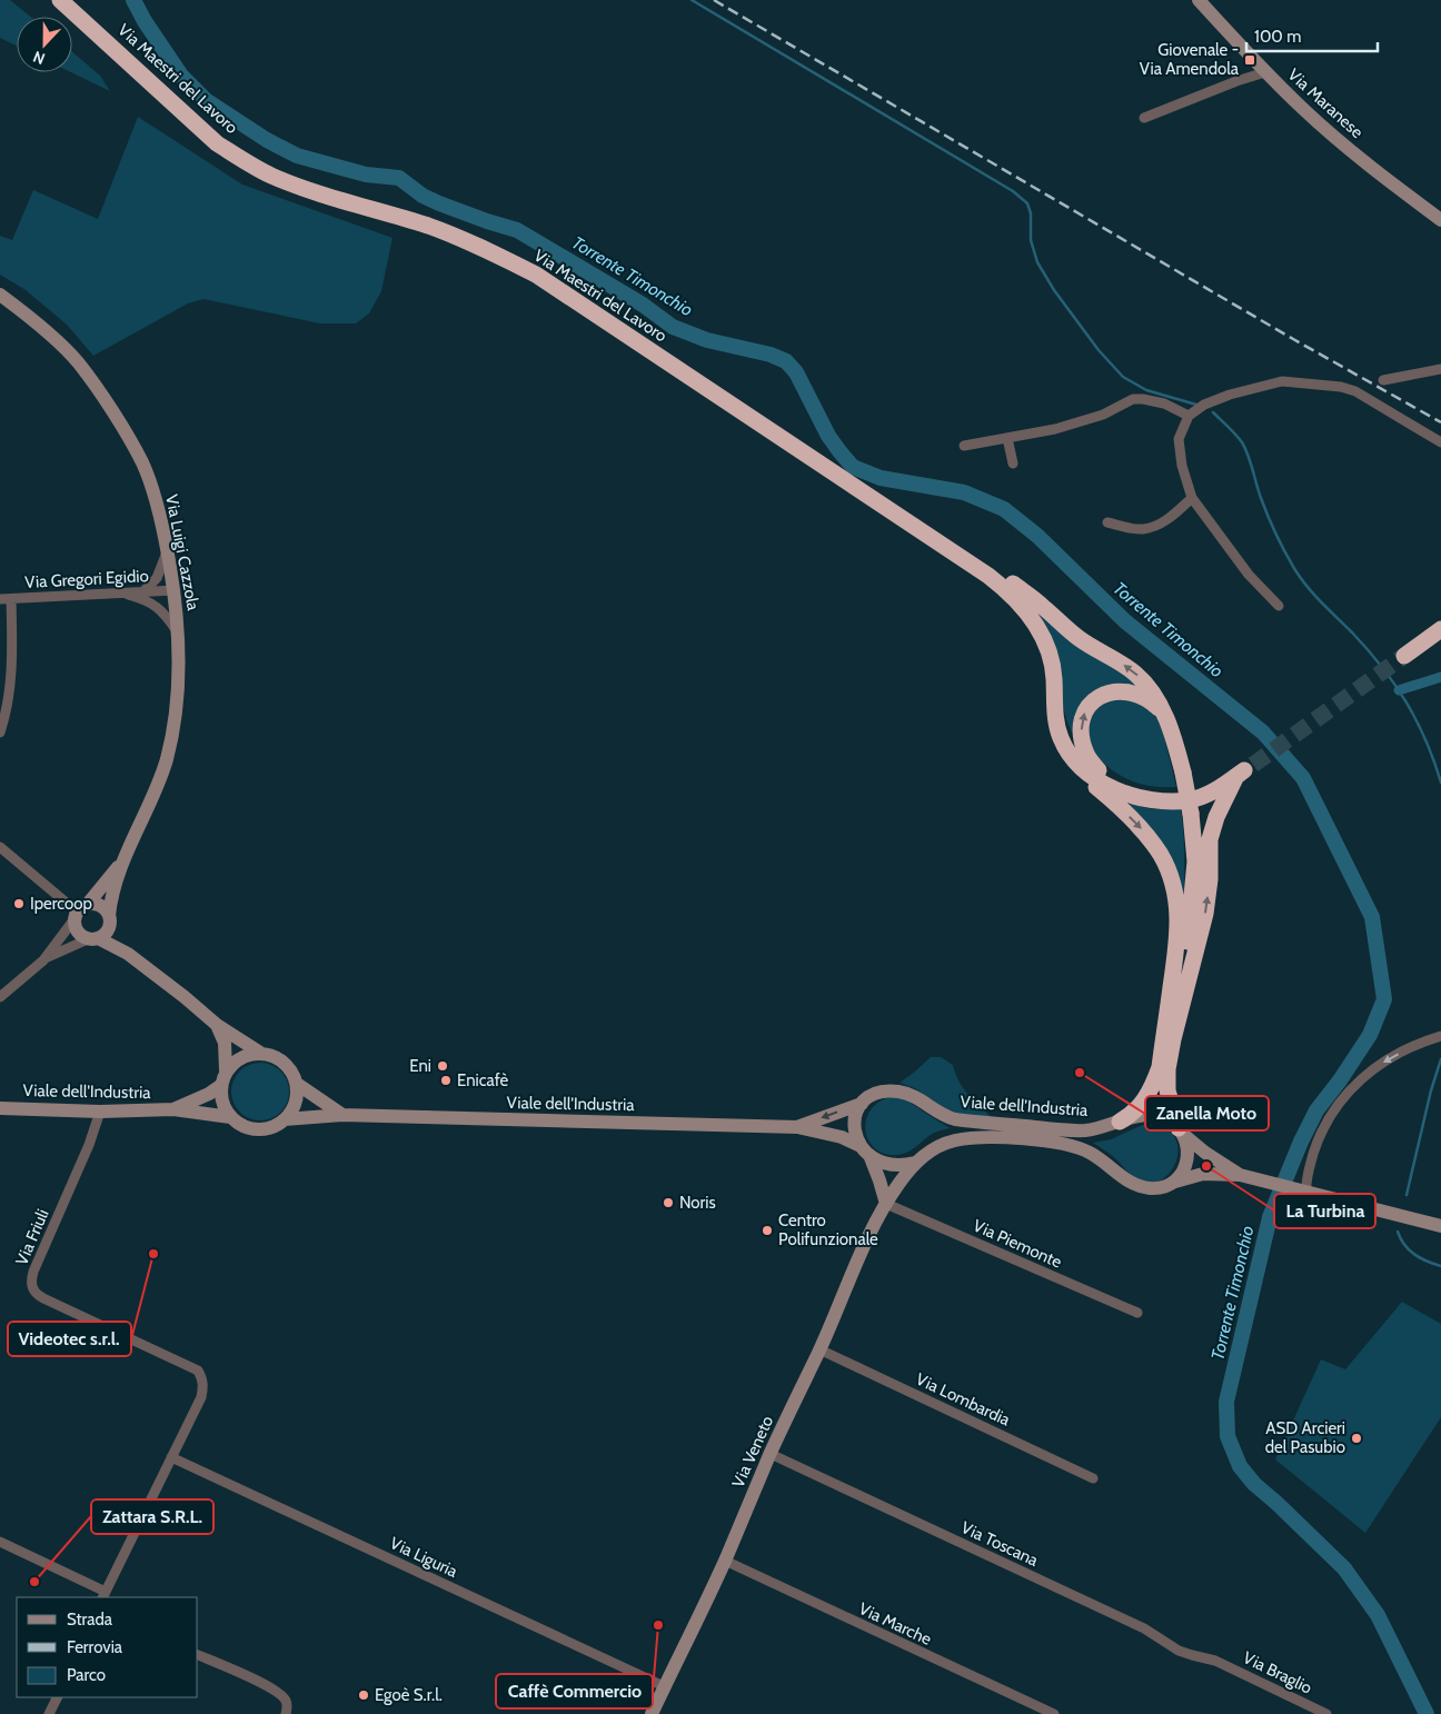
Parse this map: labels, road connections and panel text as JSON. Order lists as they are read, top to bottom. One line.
{"streets":{"highway":["Via Maestri del Lavoro"],"main road":["Via Maranese","Via Luigi Cazzola","Viale dell'Industria","Via Veneto"],"street":["Via Gregori Egidio","Via Friuli","Via Piemonte","Via Lombardia","Via Toscana","Via Liguria","Via Marche","Via Braglio"]},"crossings":[["Via Luigi Cazzola","Via Gregori Egidio"],["Viale dell'Industria","Via Friuli"],["Viale dell'Industria","Via Veneto"],["Via Friuli","Via Liguria"],["Via Piemonte","Via Veneto"],["Via Lombardia","Via Veneto"],["Via Veneto","Via Toscana"],["Via Veneto","Via Liguria"],["Via Veneto","Via Marche"],["Via Toscana","Via Braglio"]],"water":["Torrente Timonchio"],"places":{"transit":["Giovenale - Via Amendola"],"other":["Ipercoop","Eni","Zanella Moto","Enicafè","La Turbina","Noris","Centro Polifunzionale","Videotec s.r.l.","ASD Arcieri del Pasubio","Zattara S.R.L.","Caffè Commercio","Egoè S.r.l."]},"legend":["Strada","Ferrovia","Parco"],"scale_bar":"100 m","north":"bottom"}
